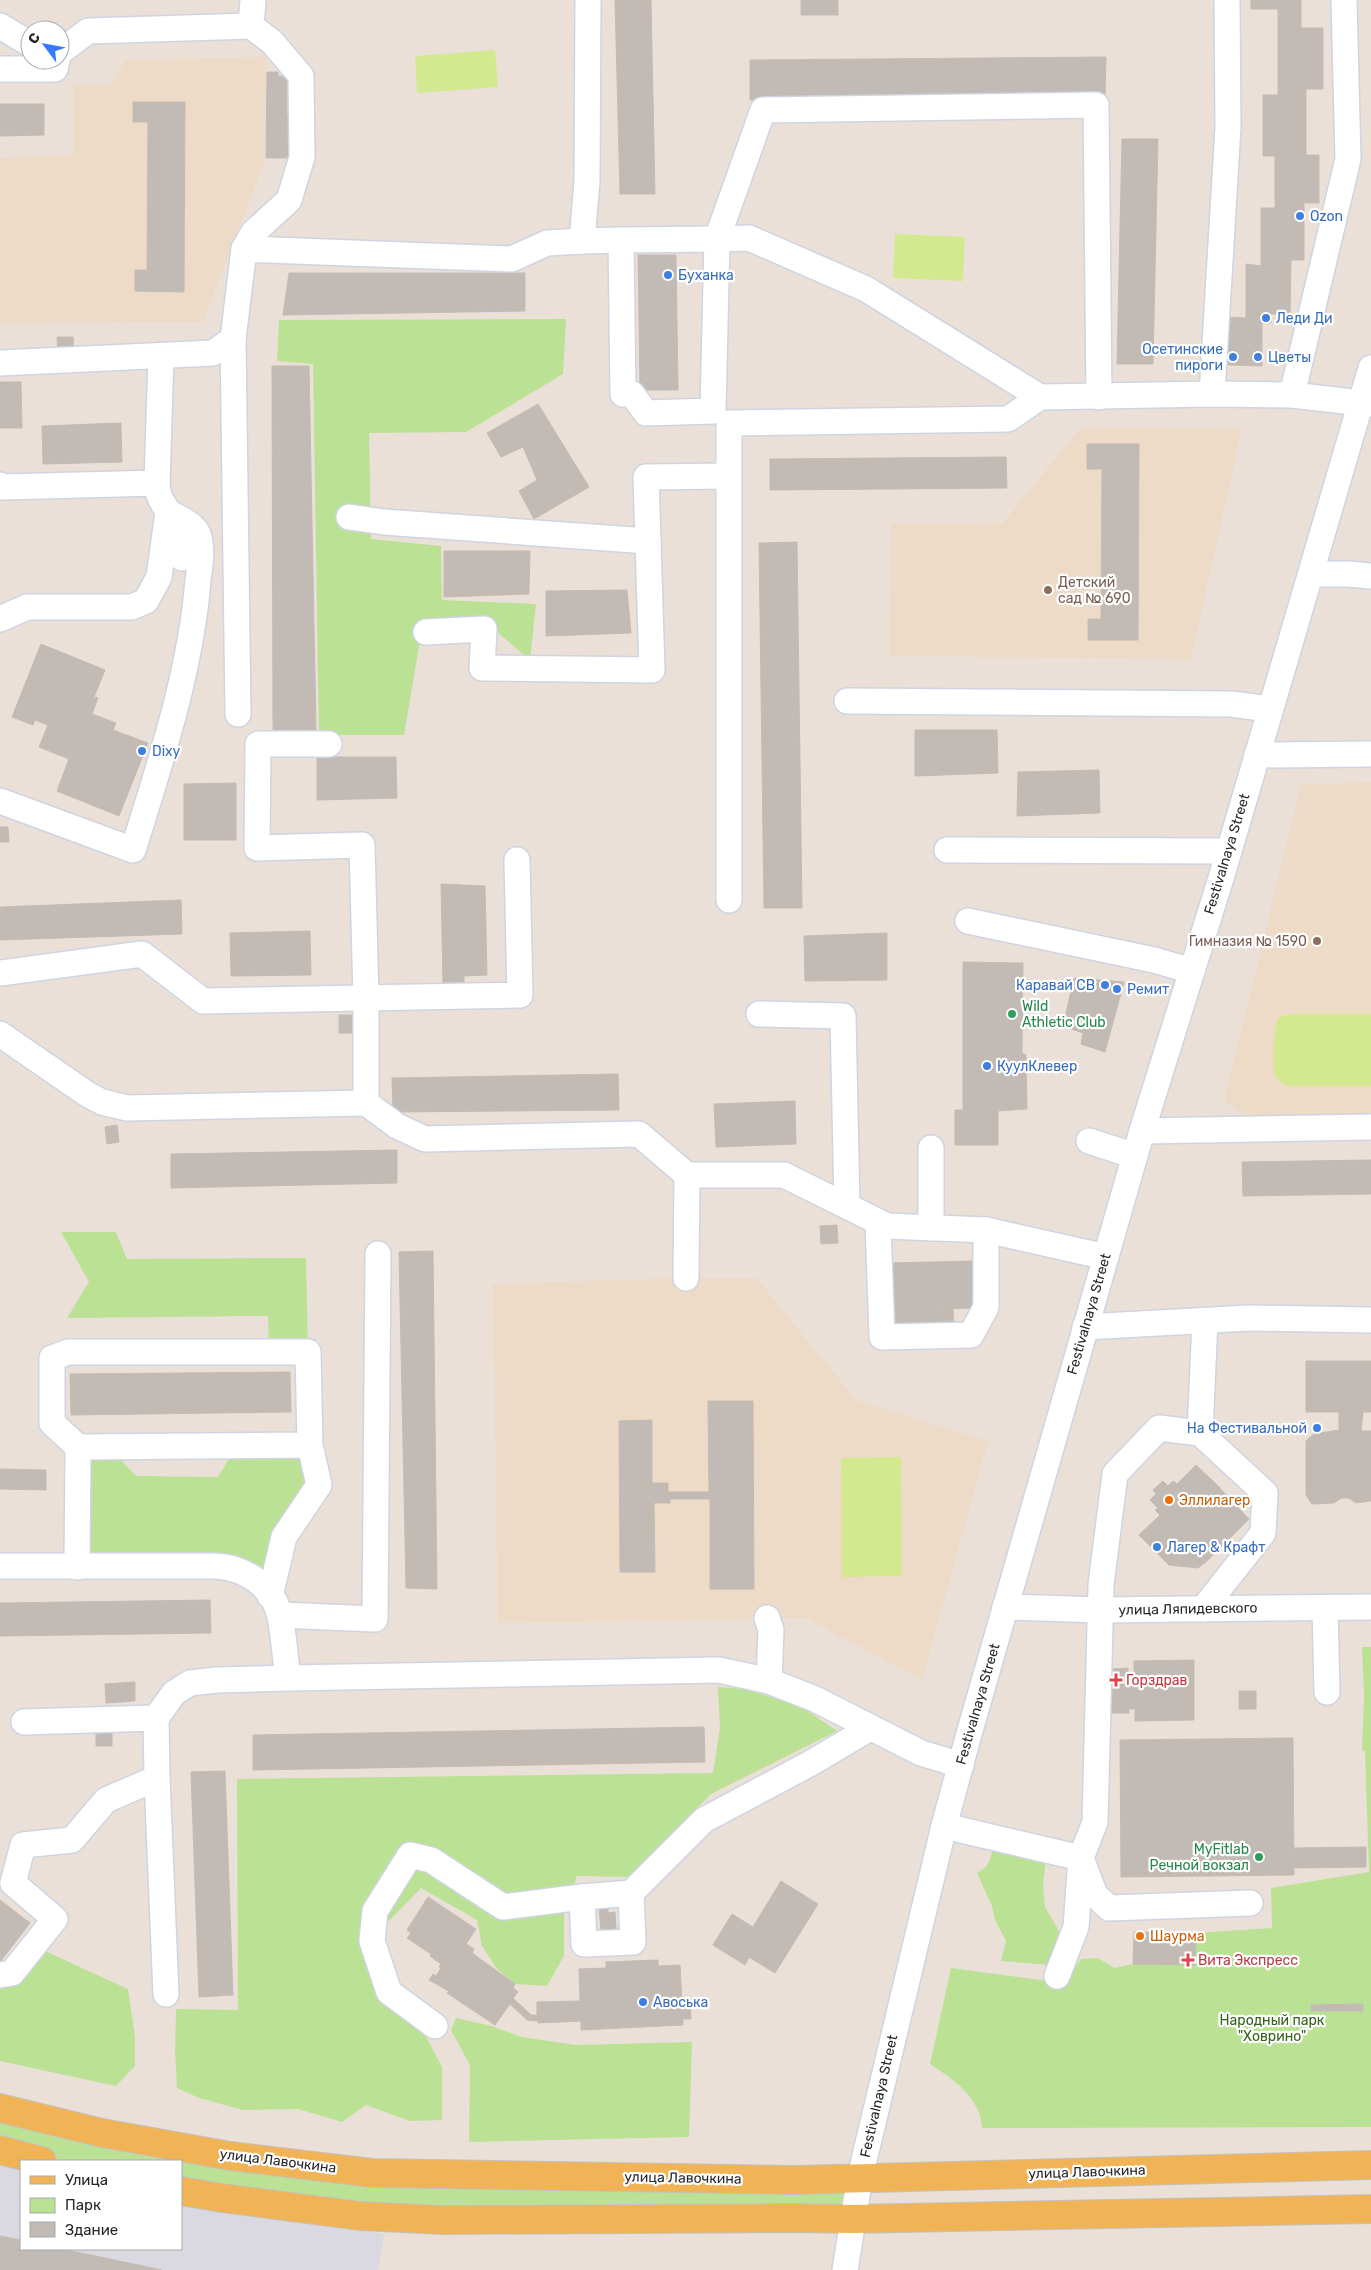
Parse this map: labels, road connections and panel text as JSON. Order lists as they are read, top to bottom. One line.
{"streets":{"main road":["улица Лавочкина"],"street":["Festivalnaya Street","улица Ляпидевского"]},"crossings":[["Festivalnaya Street","улица Ляпидевского"],["Festivalnaya Street","улица Лавочкина"]],"parks":["Народный парк \"Ховрино\""],"places":{"other":["Ozon","Буханка","Леди Ди","Осетинские пироги","Цветы","Детский сад № 690","Dixy","Гимназия № 1590","Каравай СВ","Ремит","Wild Athletic Club","КуулКлевер","На Фестивальной","Эллилагер","Лагер & Крафт","MyFitlab Речной вокзал","Шаурма","Авоська"],"health":["Горздрав","Вита Экспресс"]},"legend":["Улица","Парк","Здание"],"north":"top left"}
